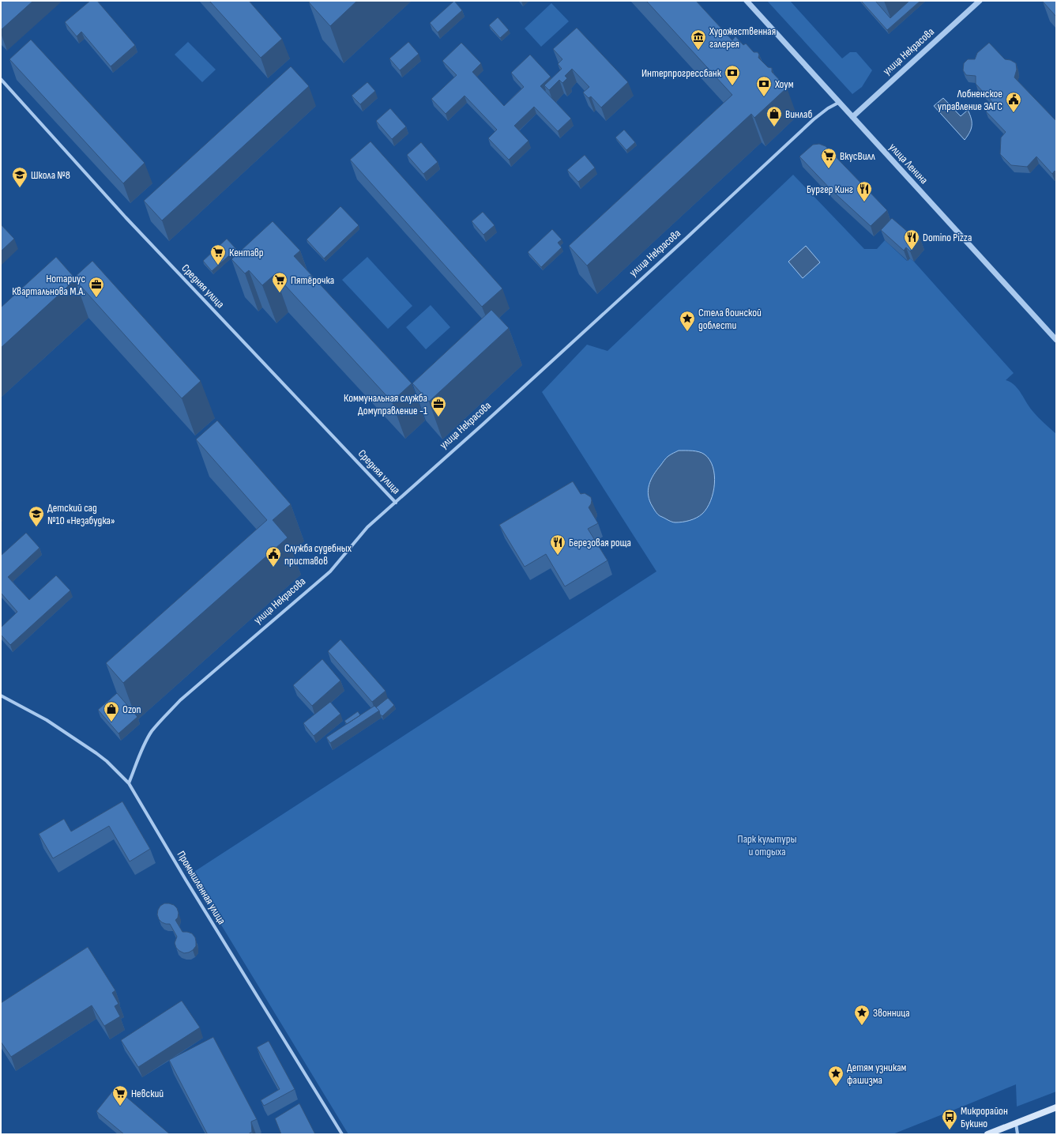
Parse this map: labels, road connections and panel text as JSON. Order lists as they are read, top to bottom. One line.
{"streets":{"street":["улица Некрасова","улица Ленина","Средняя улица","Промышленная улица"]},"crossings":[["улица Некрасова","улица Ленина"],["улица Некрасова","Средняя улица"],["улица Некрасова","Промышленная улица"]],"parks":["Парк культуры и отдыха"],"places":{"museum":["Художественная галерея"],"bank":["Интерпрогрессбанк","Хоум"],"public building":["Лобненское управление ЗАГС","Служба судебных приставов"],"shop":["Винлаб","Ozon"],"supermarket":["ВкусВилл","Кентавр","Пятёрочка","Невский"],"school or university":["Школа №8","Детский сад №10 «Незабудка»"],"restaurant":["Бургер Кинг","Domino Pizza","Березовая роща"],"office":["Нотариус Квартальнова М.А.","Коммунальная служба Домуправление -1"],"place":["Стела воинской доблести","Звонница","Детям узникам фашизма"],"bus stop":["Микрорайон Букино"]}}
